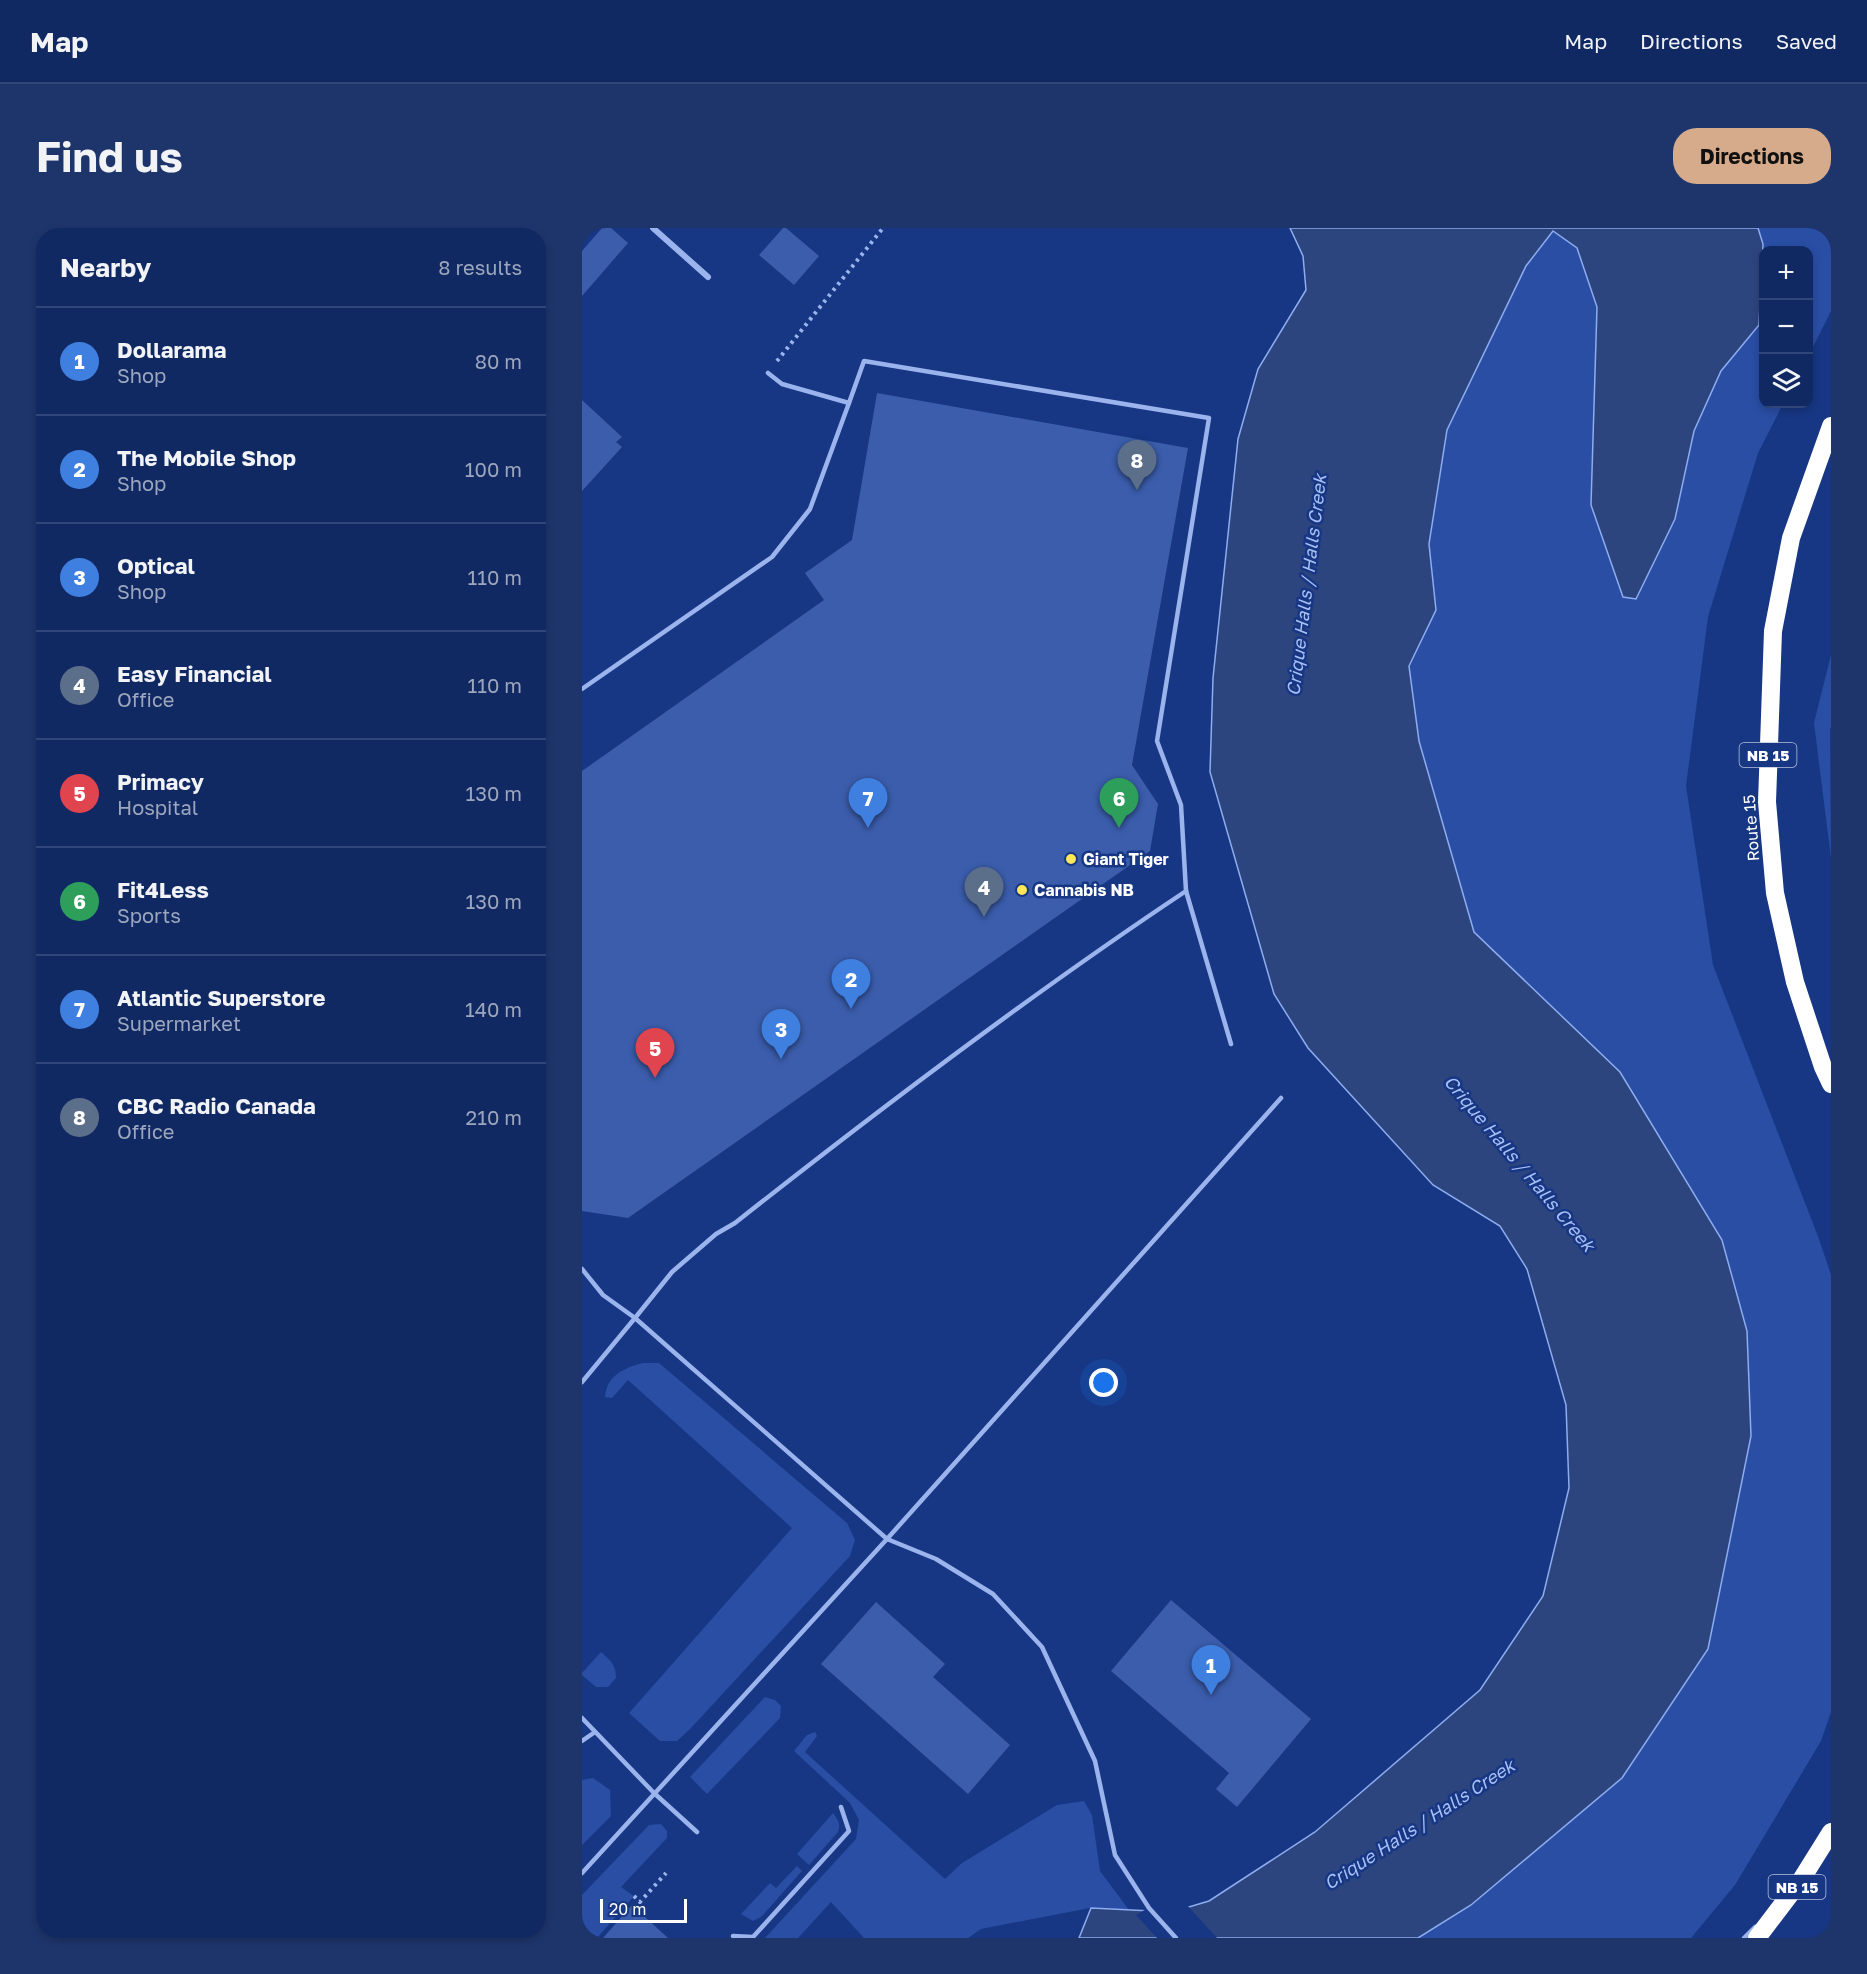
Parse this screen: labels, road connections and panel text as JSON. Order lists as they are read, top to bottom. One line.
{"streets":{"highway":["NB 15","Route 15"]},"water":["Crique Halls / Halls Creek"],"places":["Giant Tiger","Cannabis NB"],"scale_bar":"20 m","page":{"header":"Map","nav":["Map","Directions","Saved"],"buttons":"Directions","title":"Find us","heading":["Nearby","8 results"],"map_buttons":["+","−"],"list":[{"mark":"1","name":"Dollarama","note":"Shop","value":"80 m"},{"mark":"2","name":"The Mobile Shop","note":"Shop","value":"100 m"},{"mark":"3","name":"Optical","note":"Shop","value":"110 m"},{"mark":"4","name":"Easy Financial","note":"Office","value":"110 m"},{"mark":"5","name":"Primacy","note":"Hospital","value":"130 m"},{"mark":"6","name":"Fit4Less","note":"Sports","value":"130 m"},{"mark":"7","name":"Atlantic Superstore","note":"Supermarket","value":"140 m"},{"mark":"8","name":"CBC Radio Canada","note":"Office","value":"210 m"}],"pins":["8","6","7","4","2","3","5","1"],"scale":"20 m"}}
